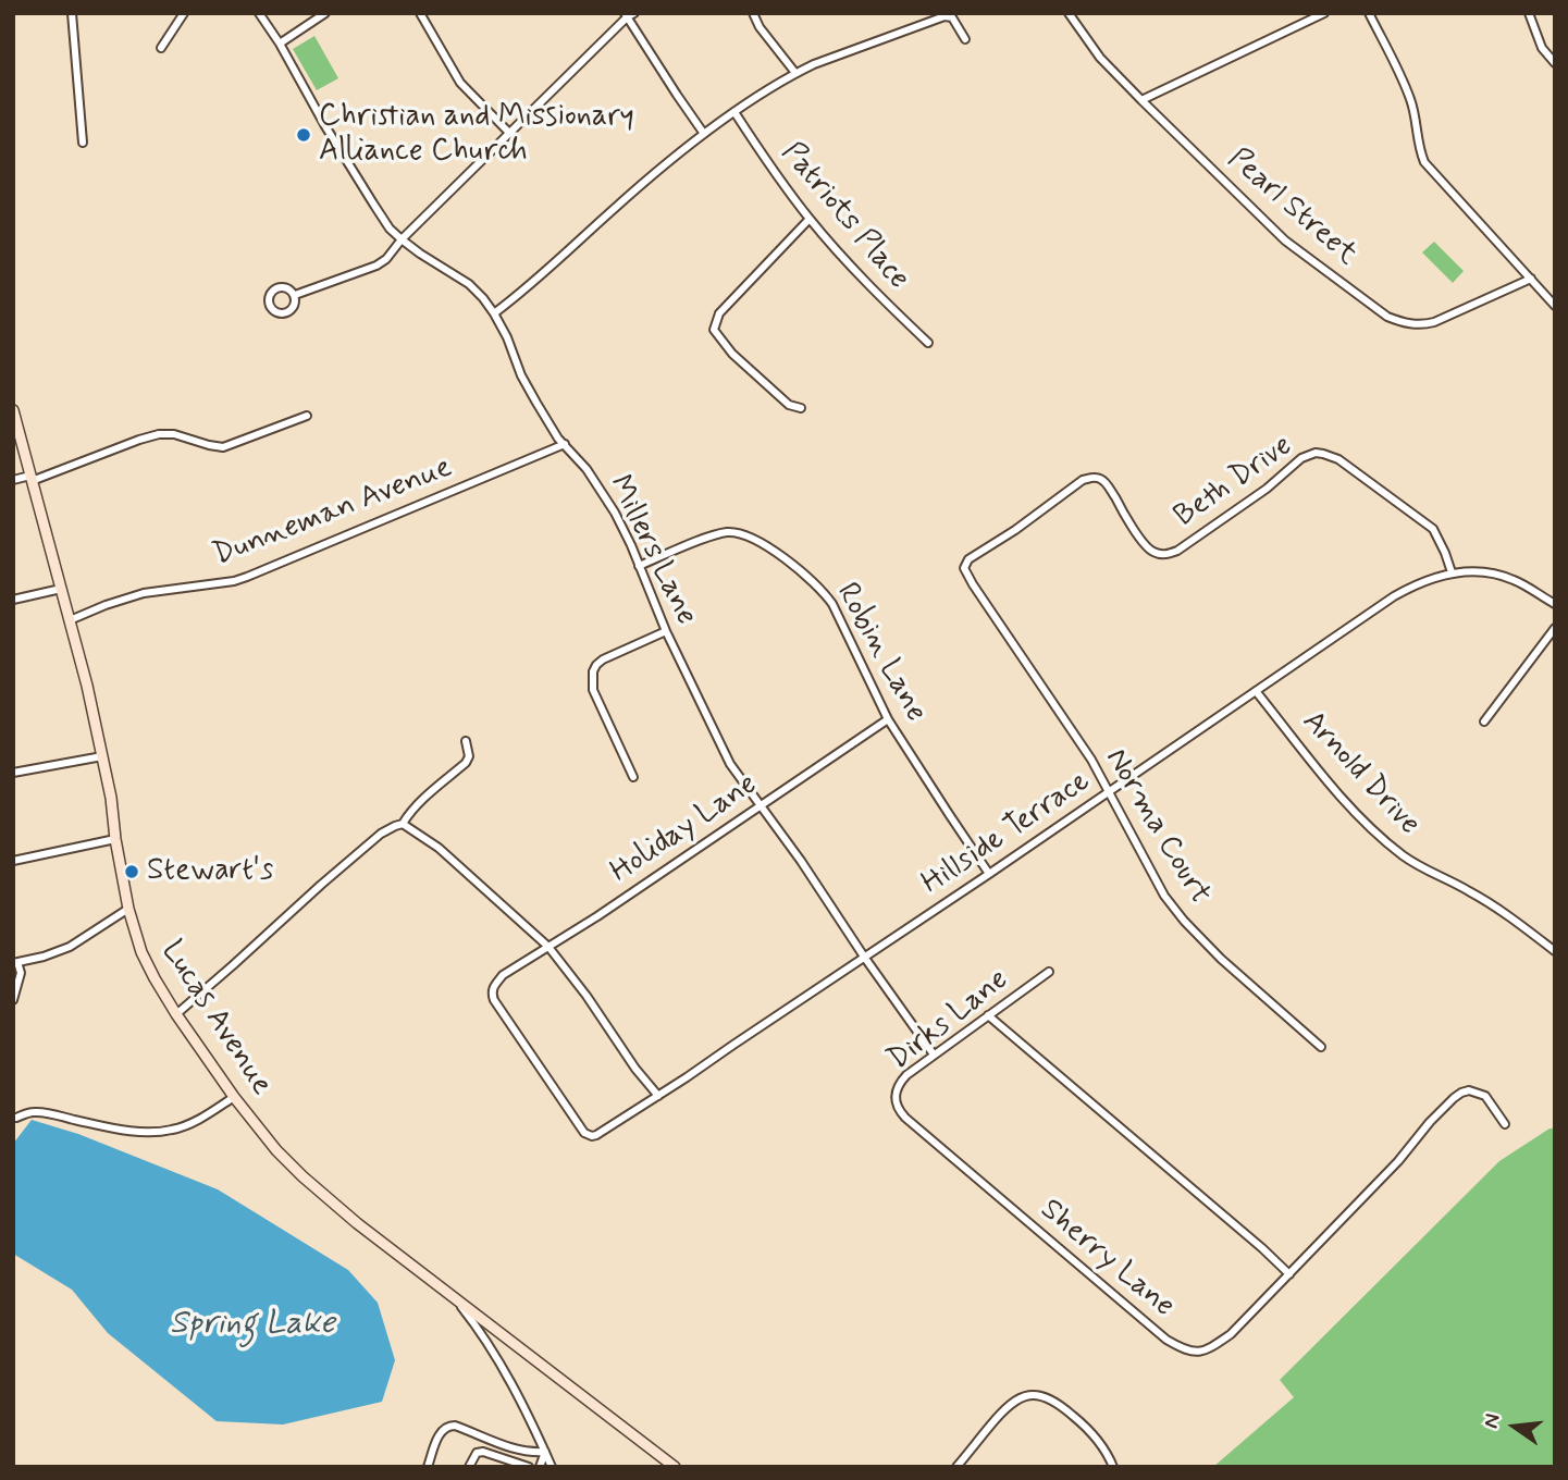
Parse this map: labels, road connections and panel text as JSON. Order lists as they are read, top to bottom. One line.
{"streets":{"street":["Pearl Street","Patriots Place","Beth Drive","Dunneman Avenue","Millers Lane","Robin Lane","Arnold Drive","Norma Court","Holiday Lane","Hillside Terrace","Lucas Avenue","Dirks Lane","Sherry Lane"]},"crossings":[["Beth Drive","Norma Court"],["Beth Drive","Hillside Terrace"],["Dunneman Avenue","Millers Lane"],["Dunneman Avenue","Lucas Avenue"],["Millers Lane","Robin Lane"],["Millers Lane","Holiday Lane"],["Millers Lane","Hillside Terrace"],["Millers Lane","Dirks Lane"],["Robin Lane","Holiday Lane"],["Robin Lane","Hillside Terrace"],["Arnold Drive","Hillside Terrace"],["Norma Court","Hillside Terrace"],["Holiday Lane","Hillside Terrace"],["Dirks Lane","Sherry Lane"]],"water":["Spring Lake"],"places":["Christian and Missionary Alliance Church","Stewart's"],"north":"left"}
